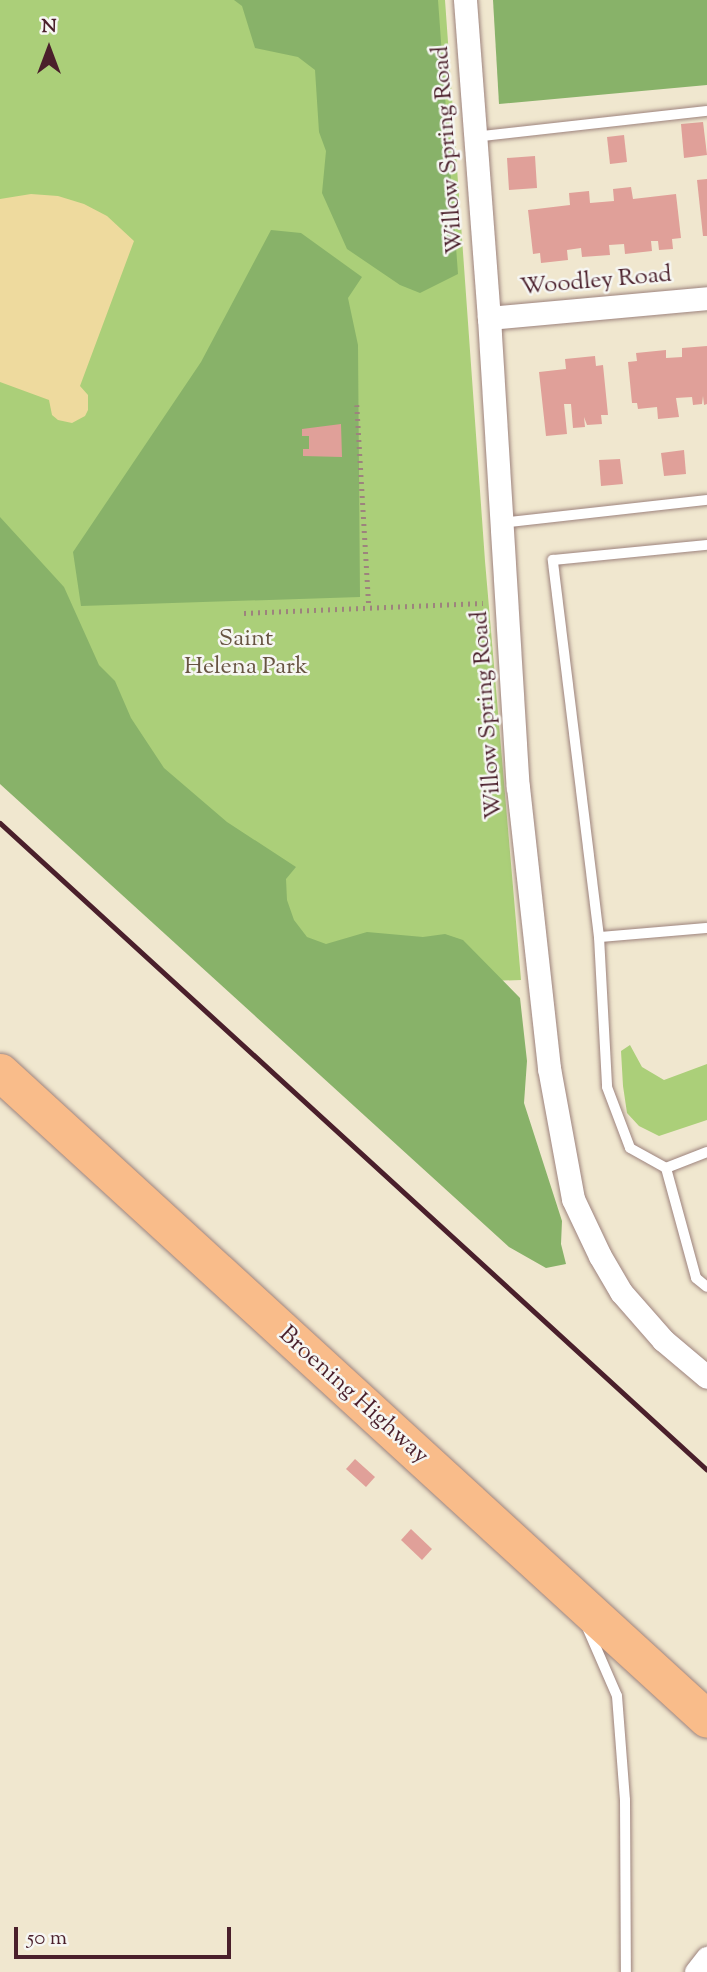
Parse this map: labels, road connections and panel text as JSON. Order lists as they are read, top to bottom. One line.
{"streets":{"main road":["Broening Highway"],"street":["Willow Spring Road","Woodley Road"]},"crossings":[["Willow Spring Road","Woodley Road"]],"parks":["Saint Helena Park"],"scale_bar":"50 m","north":"top"}
